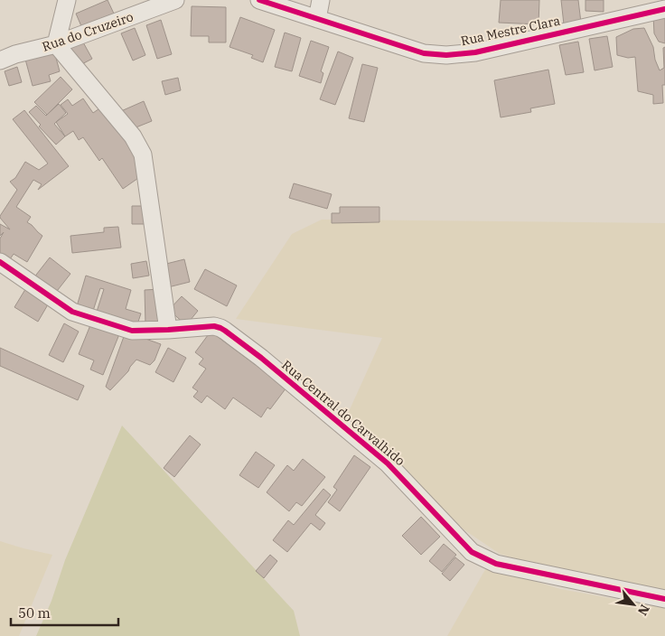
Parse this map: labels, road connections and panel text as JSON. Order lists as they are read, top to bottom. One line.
{"streets":{"street":["Rua Mestre Clara","Rua do Cruzeiro","Rua Central do Carvalhido"]},"scale_bar":"50 m","north":"bottom right"}
